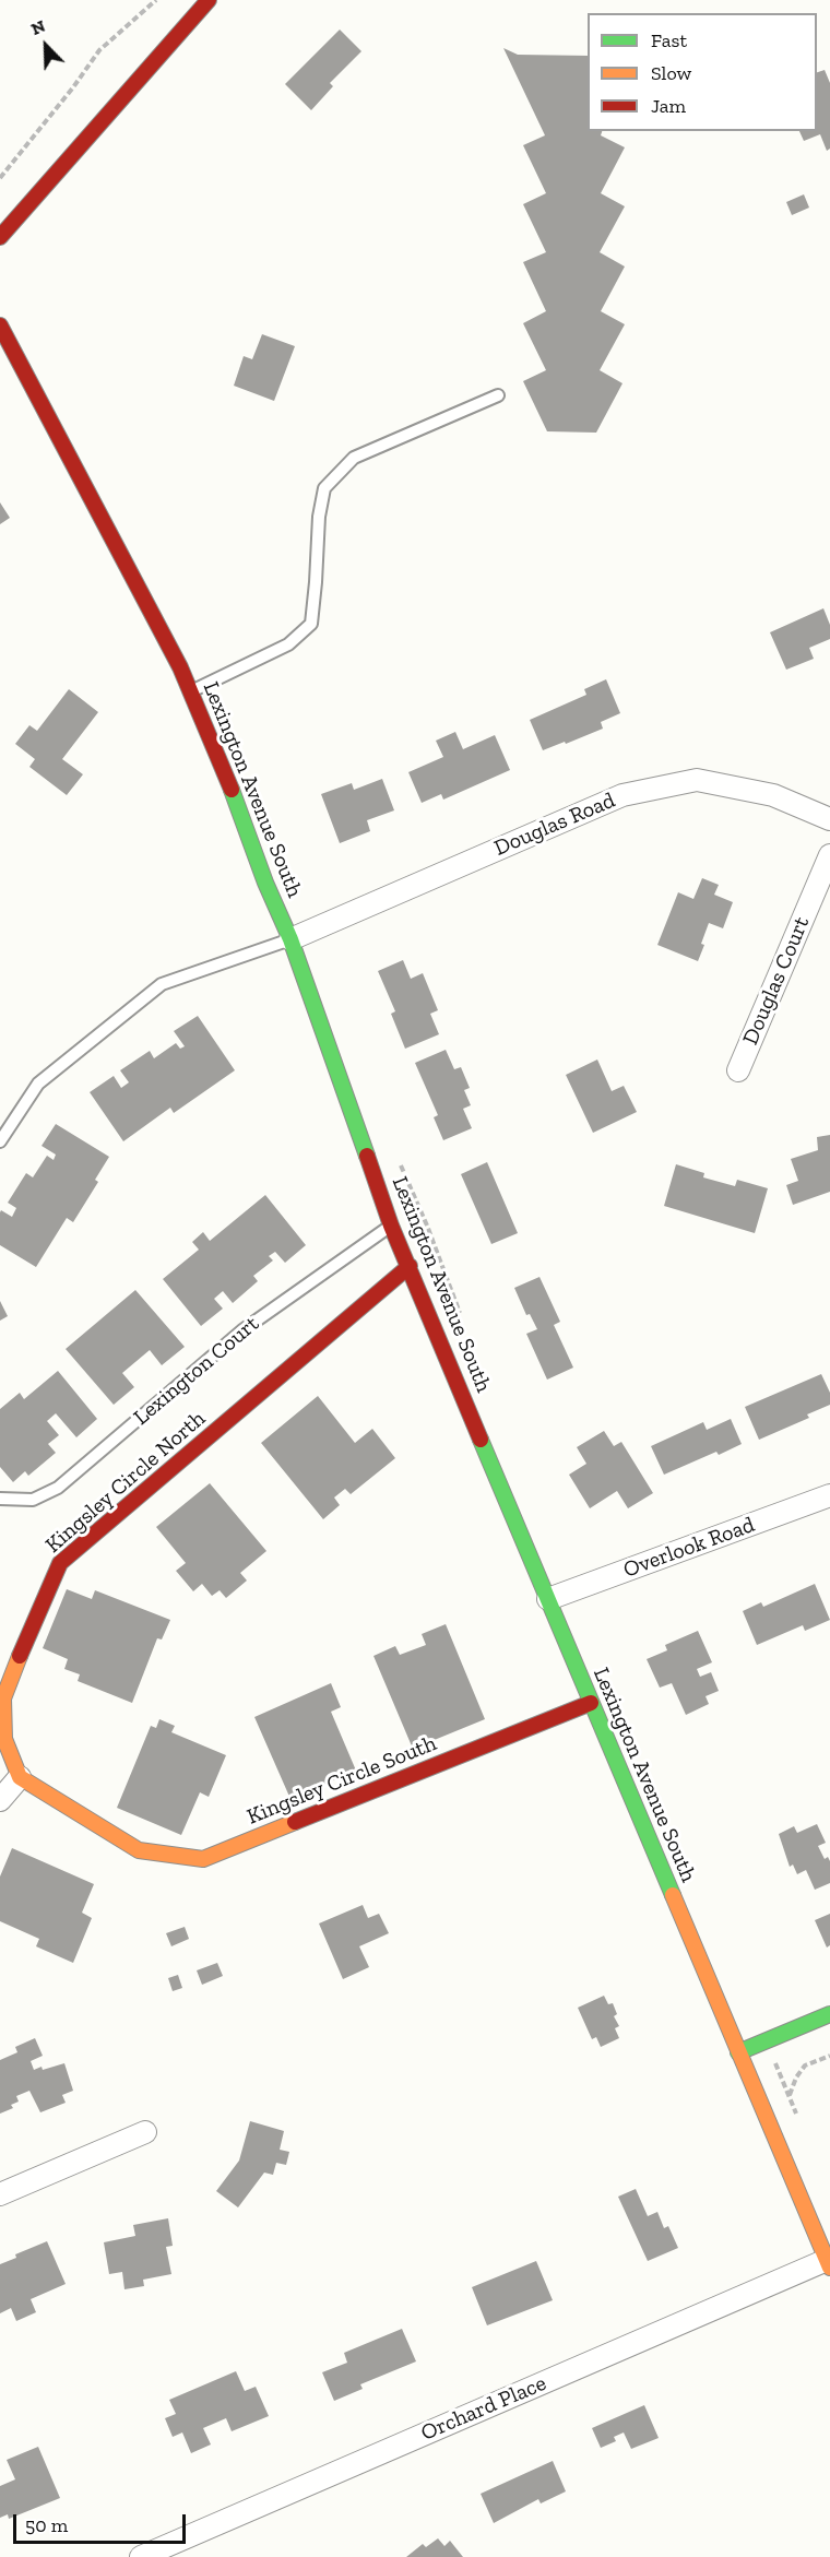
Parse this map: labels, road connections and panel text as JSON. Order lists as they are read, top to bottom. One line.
{"streets":{"street":["Lexington Avenue South","Douglas Road","Douglas Court","Kingsley Circle North","Overlook Road","Kingsley Circle South","Orchard Place"],"lane":["Lexington Court"]},"crossings":[["Lexington Avenue South","Douglas Road"],["Lexington Avenue South","Lexington Court"],["Lexington Avenue South","Kingsley Circle North"],["Lexington Avenue South","Overlook Road"],["Lexington Avenue South","Kingsley Circle South"],["Lexington Avenue South","Orchard Place"],["Kingsley Circle North","Kingsley Circle South"]],"legend":["Fast","Slow","Jam"],"scale_bar":"50 m","north":"top left"}
